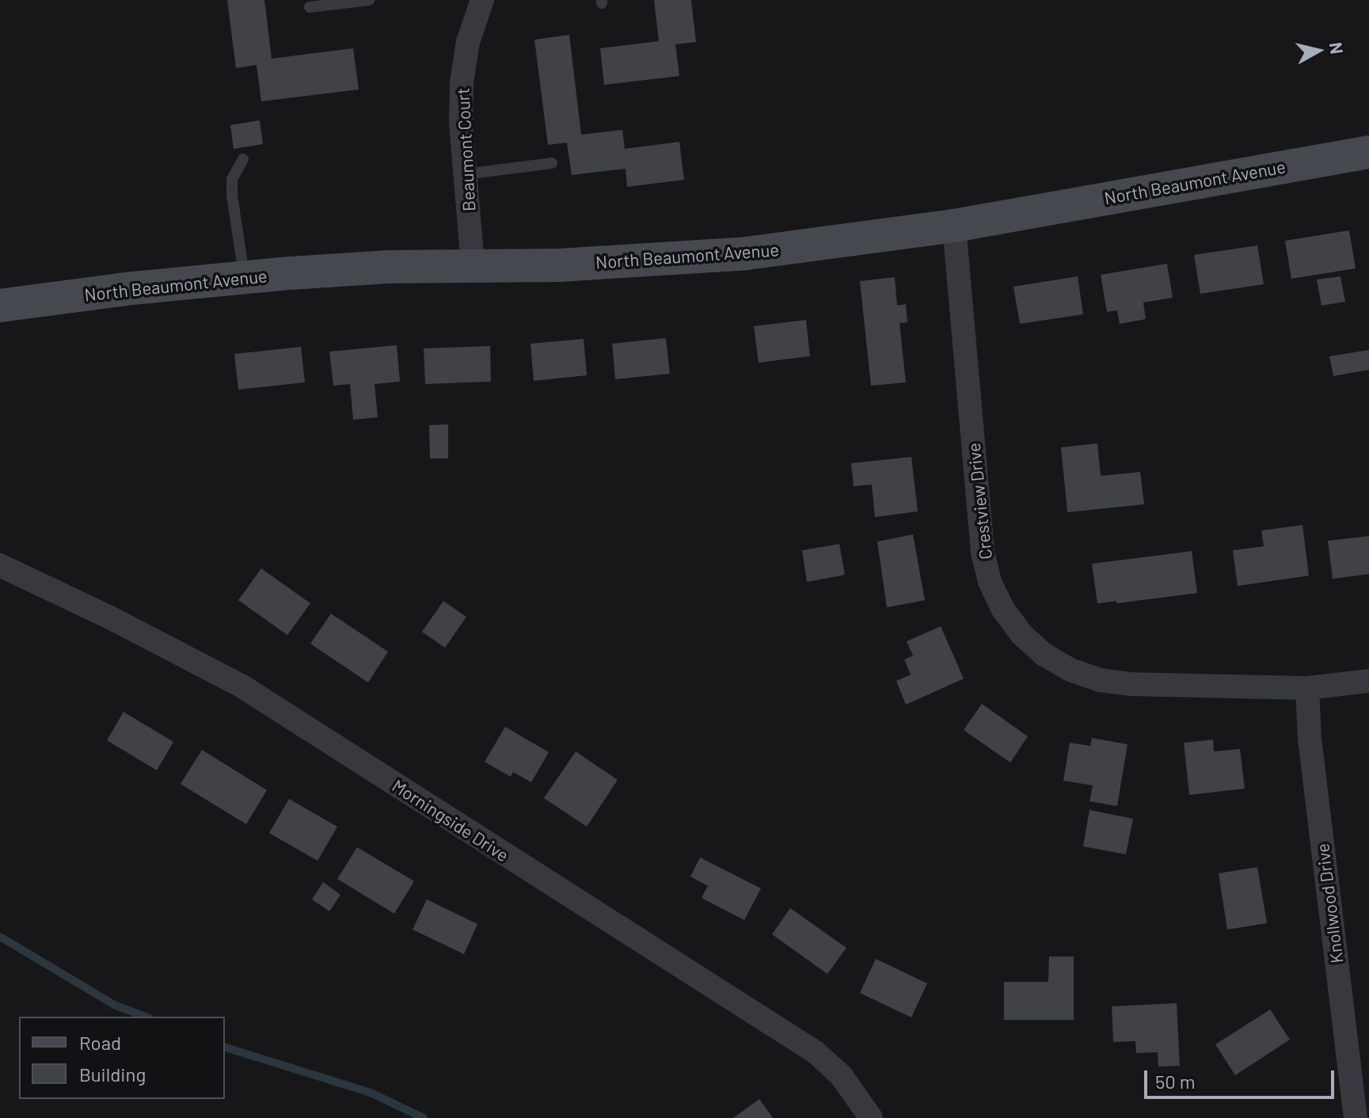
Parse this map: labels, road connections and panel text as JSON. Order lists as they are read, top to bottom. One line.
{"streets":{"street":["Beaumont Court","North Beaumont Avenue","Crestview Drive","Morningside Drive","Knollwood Drive"]},"crossings":[["Beaumont Court","North Beaumont Avenue"],["North Beaumont Avenue","Crestview Drive"],["Crestview Drive","Knollwood Drive"]],"legend":["Road","Building"],"scale_bar":"50 m","north":"right"}
